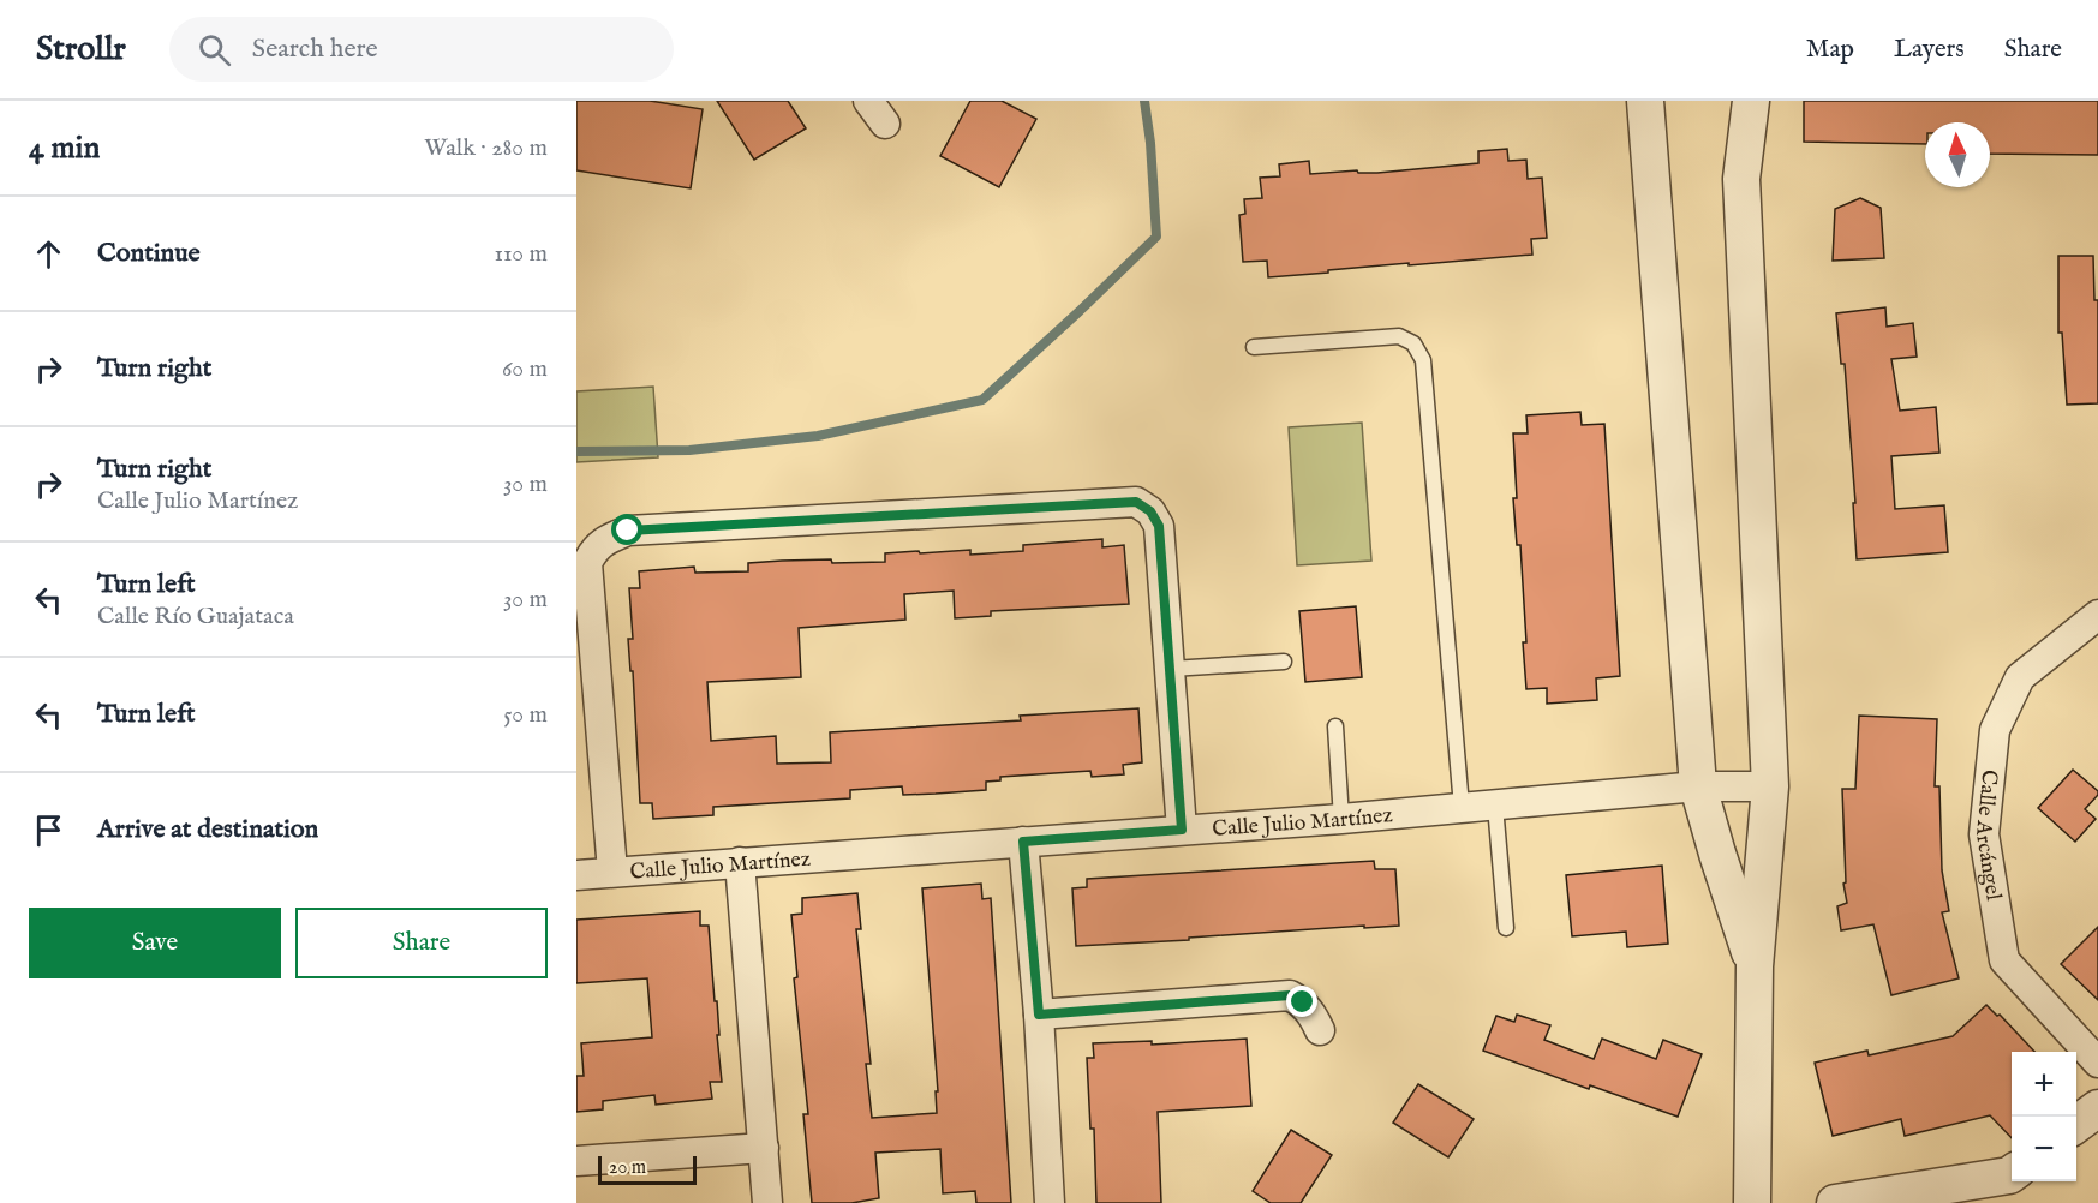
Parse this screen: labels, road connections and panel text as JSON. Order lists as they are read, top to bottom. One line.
{"streets":{"street":["Calle Julio Martínez","Calle Arcángel"]},"scale_bar":"20 m","north":"top","page":{"header":"Strollr","search":"Search here","nav":["Map","Layers","Share"],"heading":["4 min","Walk · 280 m"],"list":[["Continue","110 m"],["Turn right","60 m"],["Turn right","Calle Julio Martínez","30 m"],["Turn left","Calle Río Guajataca","30 m"],["Turn left","50 m"],"Arrive at destination"],"buttons":["Save","Share"],"map_buttons":["+","−"],"scale":"20 m"}}
